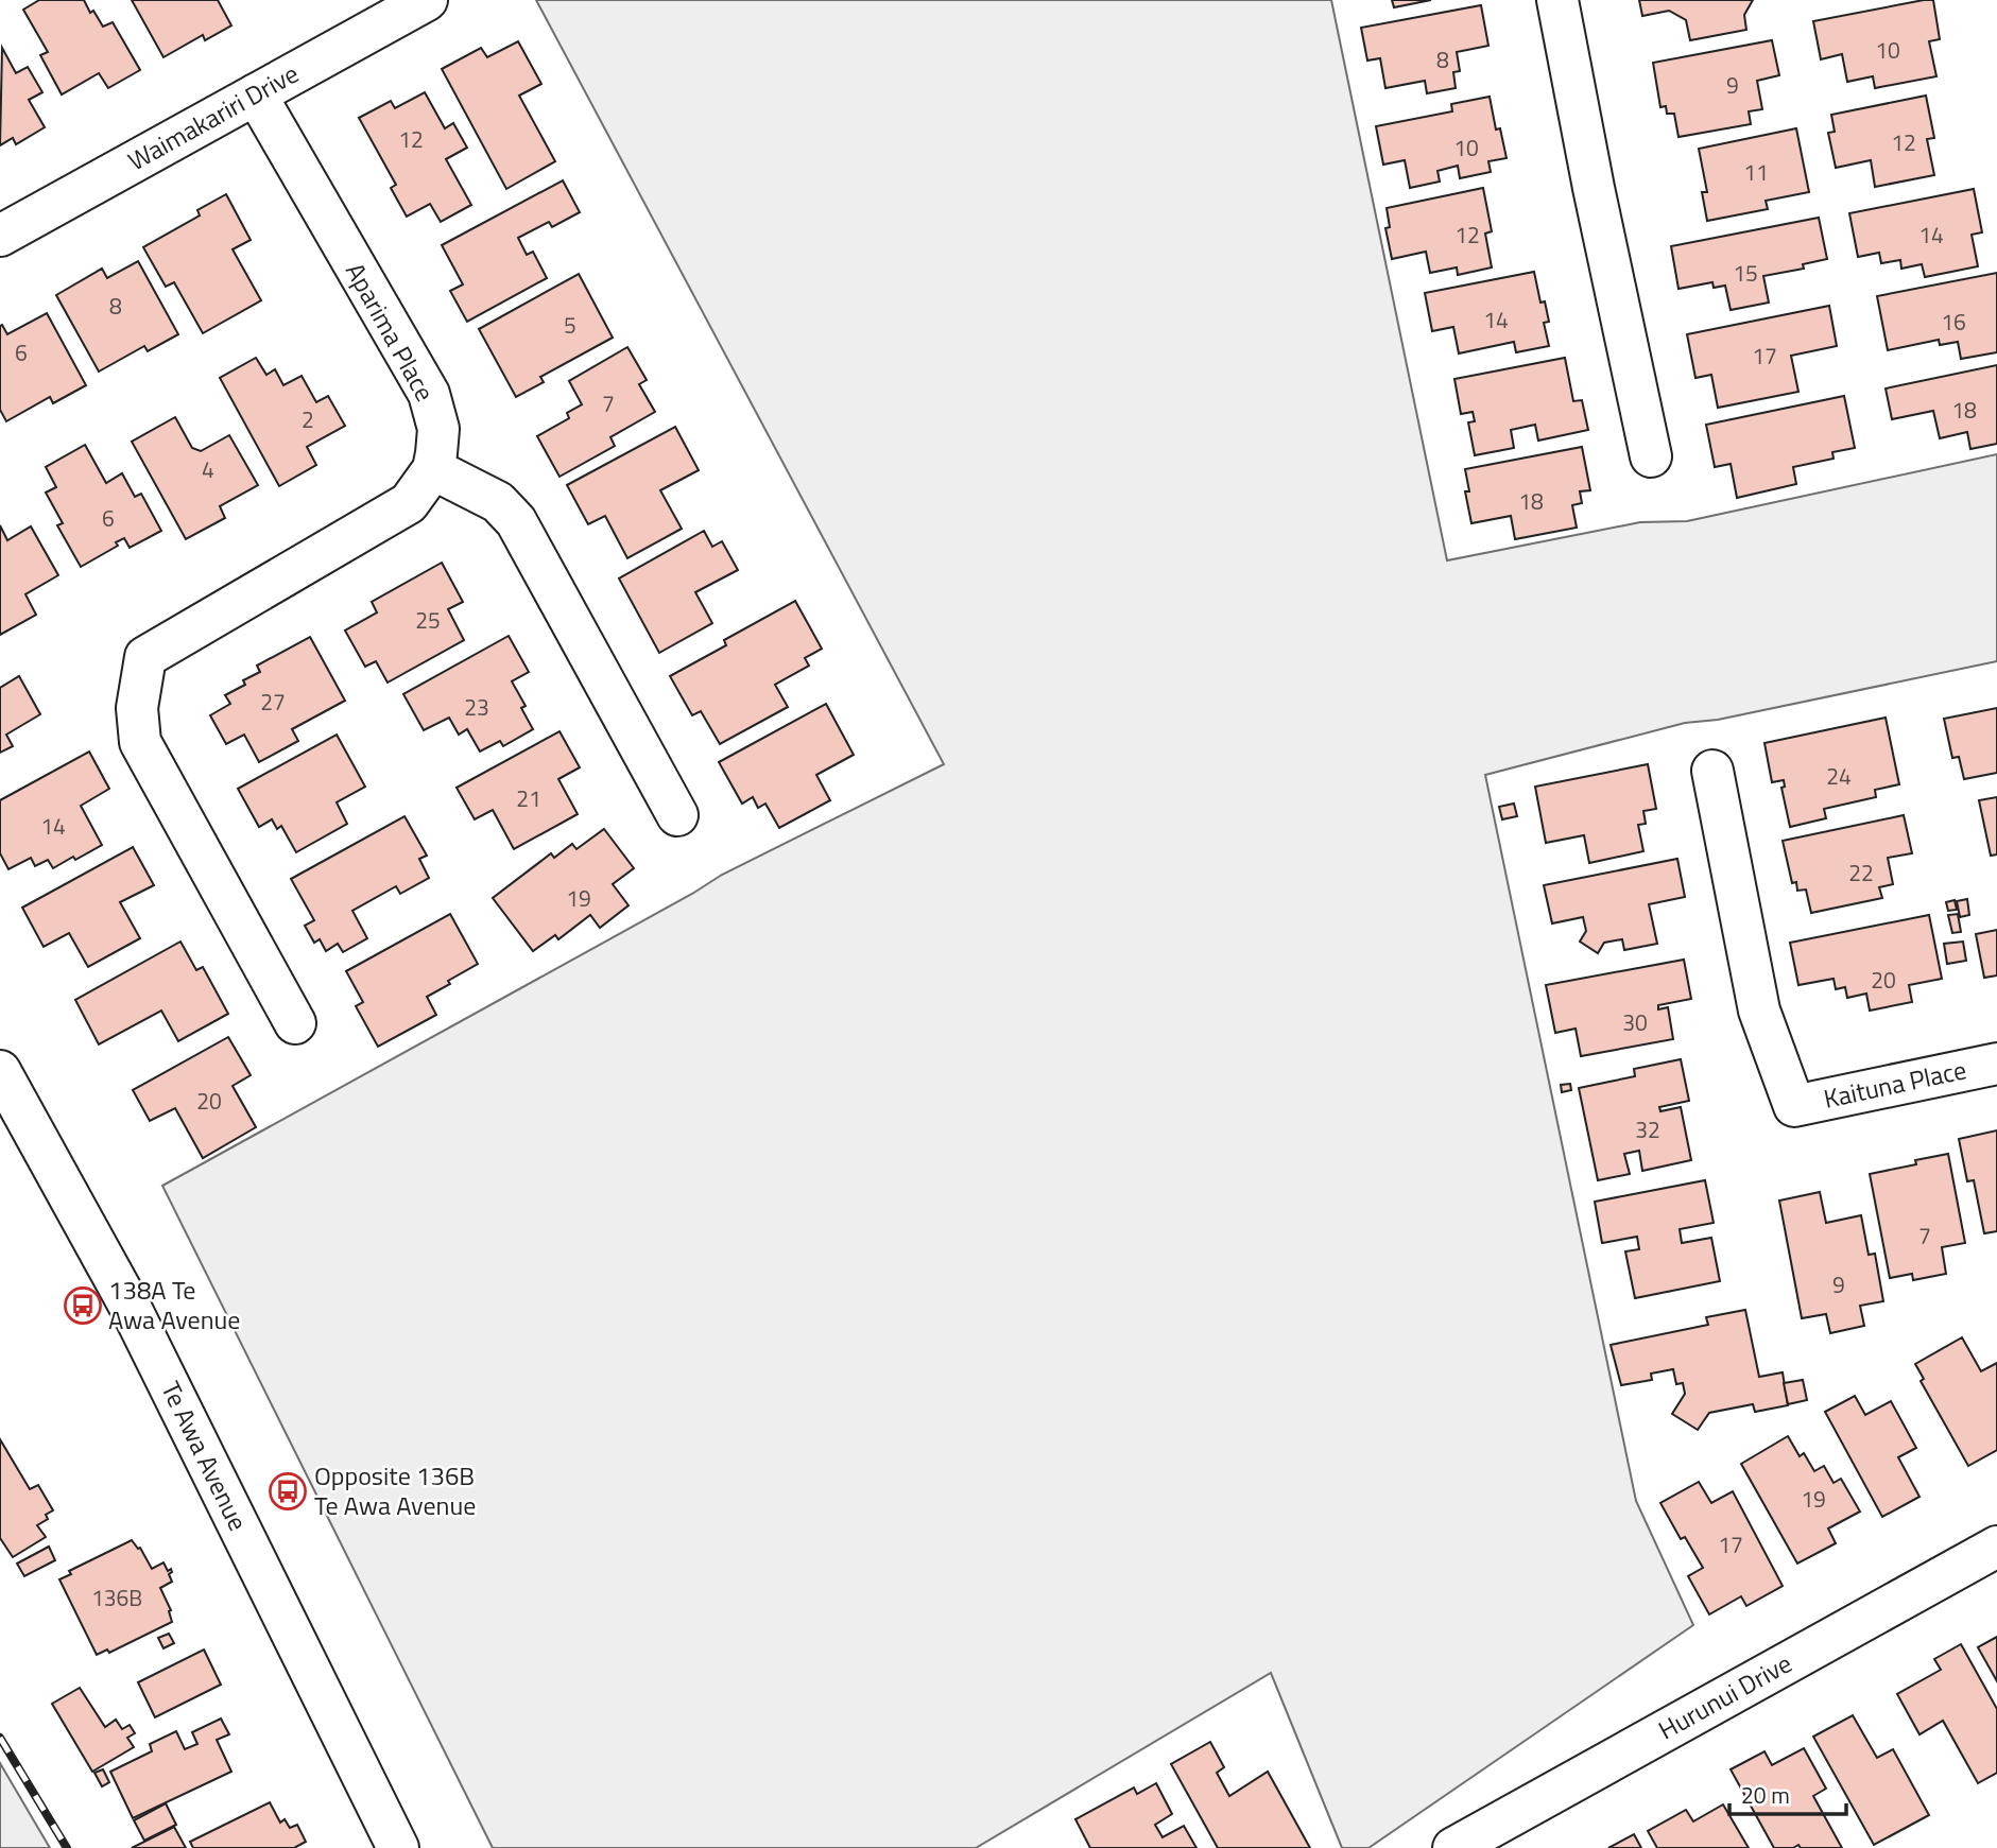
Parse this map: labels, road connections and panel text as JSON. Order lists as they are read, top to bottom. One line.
{"streets":{"street":["Waimakariri Drive","Aparima Place","Kaituna Place","Te Awa Avenue","Hurunui Drive"]},"crossings":[["Waimakariri Drive","Aparima Place"]],"places":{"bus stop":["138A Te Awa Avenue","Opposite 136B Te Awa Avenue"]},"house_numbers":["10","8","9","12","12","10","11","12","14","15","8","14","16","5","6","17","7","18","2","4","18","6","25","27","23","24","21","14","22","19","20","30","20","32","7","9","19","17","136B"],"scale_bar":"20 m"}
